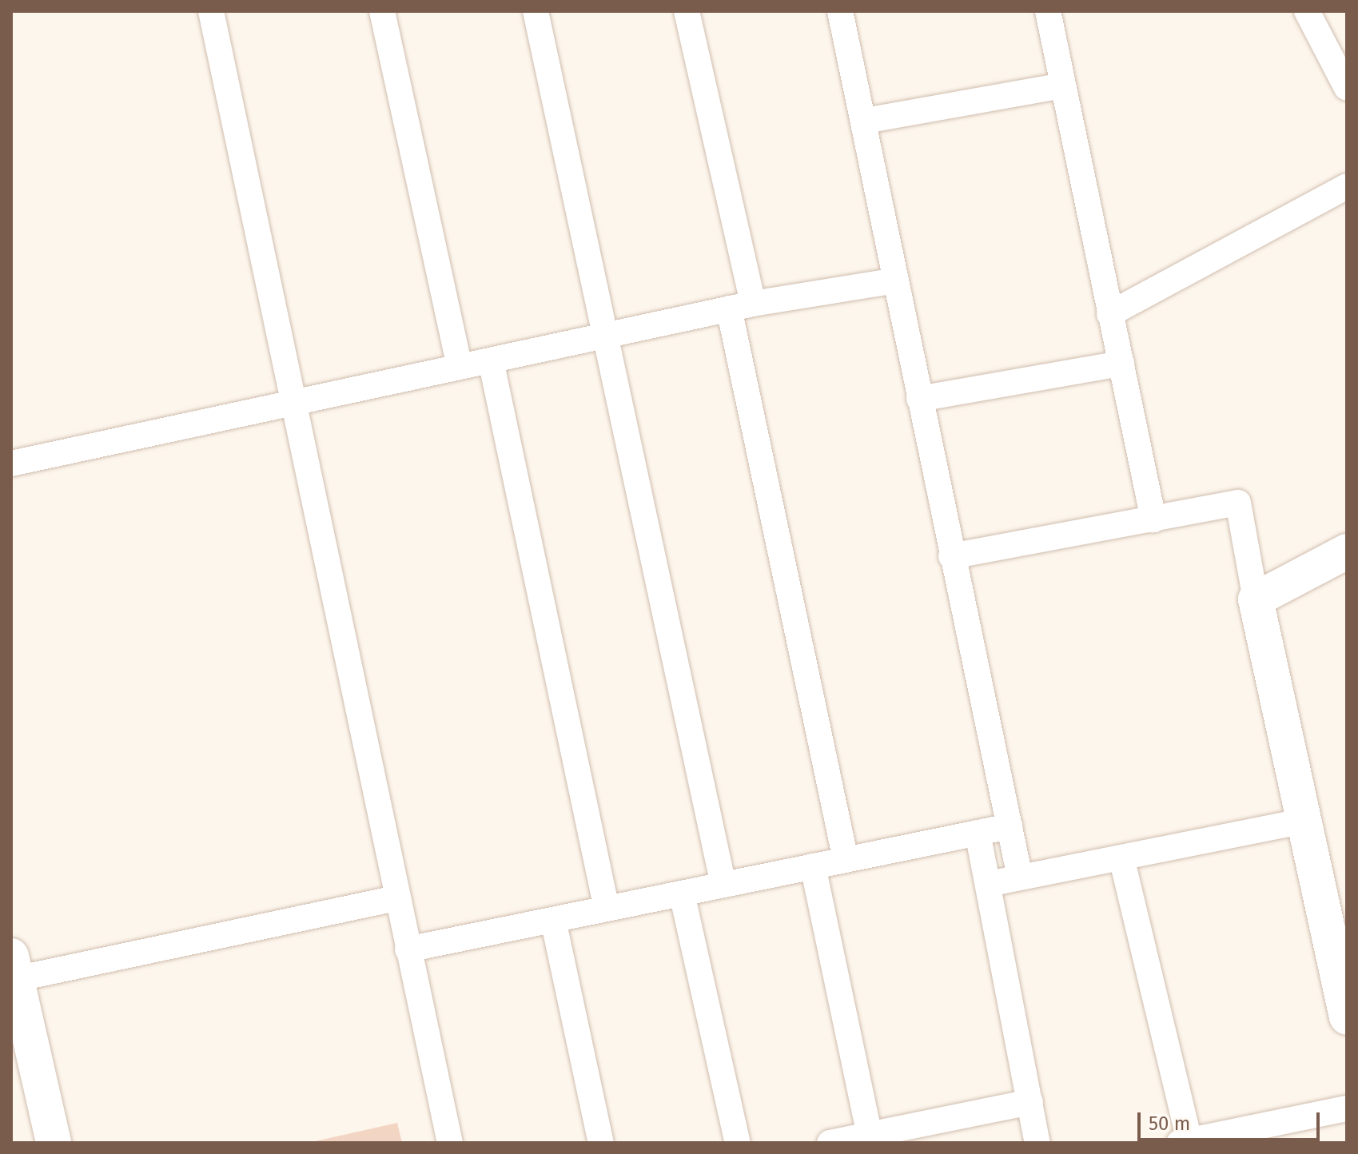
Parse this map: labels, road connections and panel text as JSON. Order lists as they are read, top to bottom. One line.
{"scale_bar":"50 m"}
